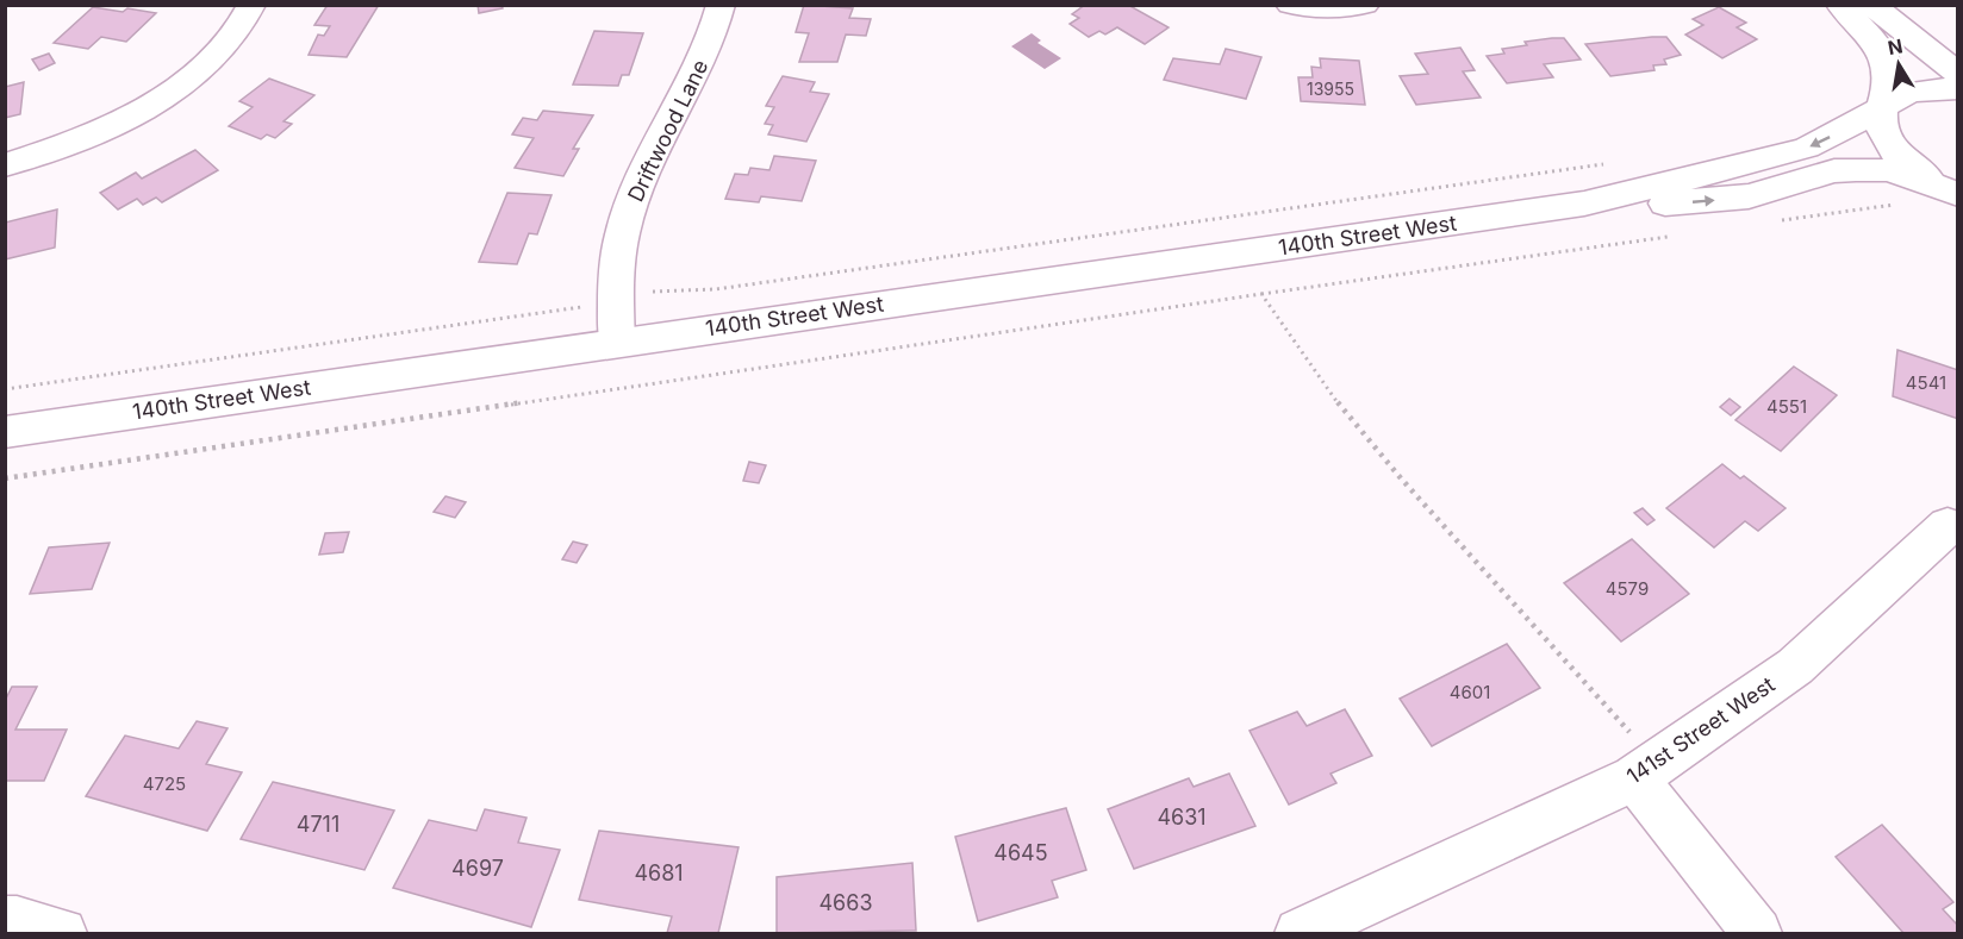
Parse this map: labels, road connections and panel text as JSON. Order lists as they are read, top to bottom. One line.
{"streets":{"street":["Driftwood Lane","140th Street West","141st Street West"]},"crossings":[["Driftwood Lane","140th Street West"]],"house_numbers":["13955","4541","4551","4579","4601","4725","4631","4711","4645","4697","4681","4663"],"north":"top"}
